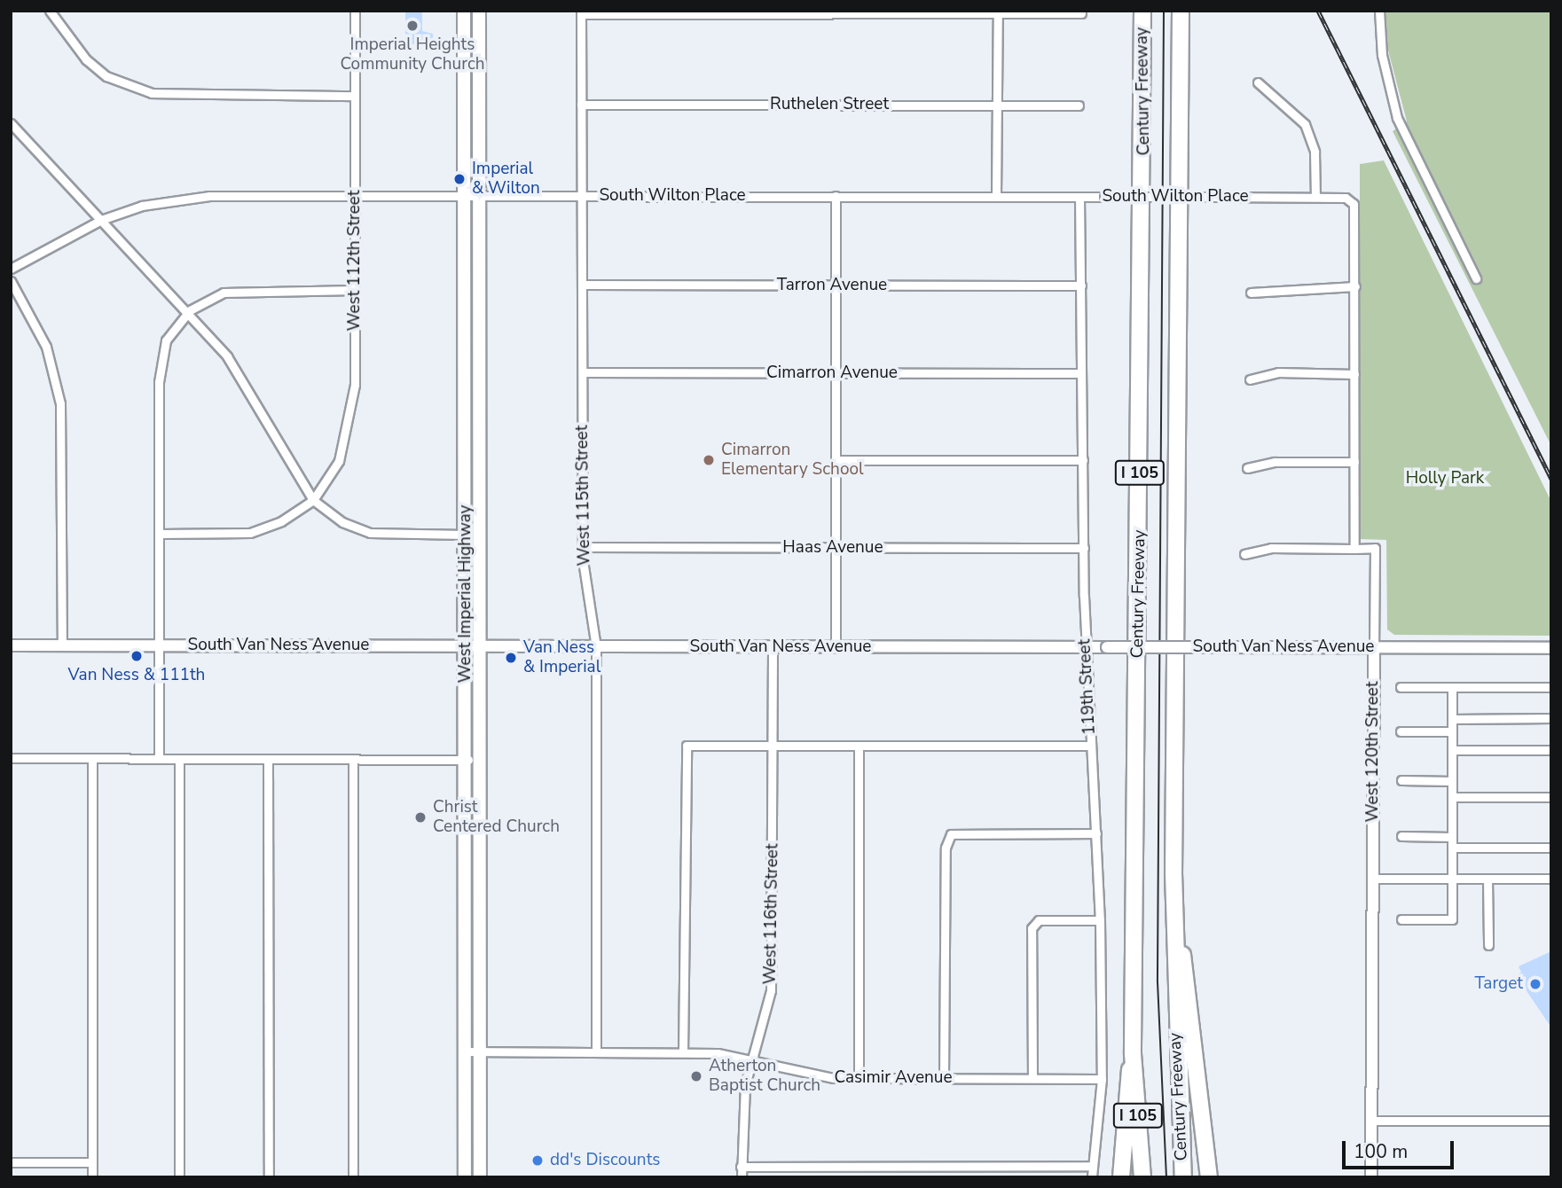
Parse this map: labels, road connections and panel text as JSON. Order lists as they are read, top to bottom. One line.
{"streets":{"highway":["Century Freeway","I 105"],"main road":["West Imperial Highway","South Van Ness Avenue","West 120th Street"],"street":["Ruthelen Street","South Wilton Place","West 112th Street","Tarron Avenue","Cimarron Avenue","West 115th Street","Haas Avenue","119th Street","West 116th Street","Casimir Avenue"]},"crossings":[["Ruthelen Street","West 115th Street"],["South Wilton Place","West 112th Street"],["South Wilton Place","West 115th Street"],["South Wilton Place","West Imperial Highway"],["South Wilton Place","119th Street"],["Tarron Avenue","West 115th Street"],["Tarron Avenue","119th Street"],["Cimarron Avenue","West 115th Street"],["Cimarron Avenue","119th Street"],["West 115th Street","Haas Avenue"],["West 115th Street","South Van Ness Avenue"],["West 115th Street","Casimir Avenue"],["Haas Avenue","119th Street"],["West Imperial Highway","South Van Ness Avenue"],["West Imperial Highway","Casimir Avenue"],["South Van Ness Avenue","119th Street"],["South Van Ness Avenue","West 120th Street"],["South Van Ness Avenue","West 116th Street"],["119th Street","Casimir Avenue"],["West 116th Street","Casimir Avenue"]],"parks":["Holly Park"],"places":["Imperial Heights Community Church","Imperial & Wilton","Cimarron Elementary School","Van Ness & 111th","Van Ness & Imperial","Christ Centered Church","Target","Atherton Baptist Church","dd's Discounts"],"scale_bar":"100 m"}
